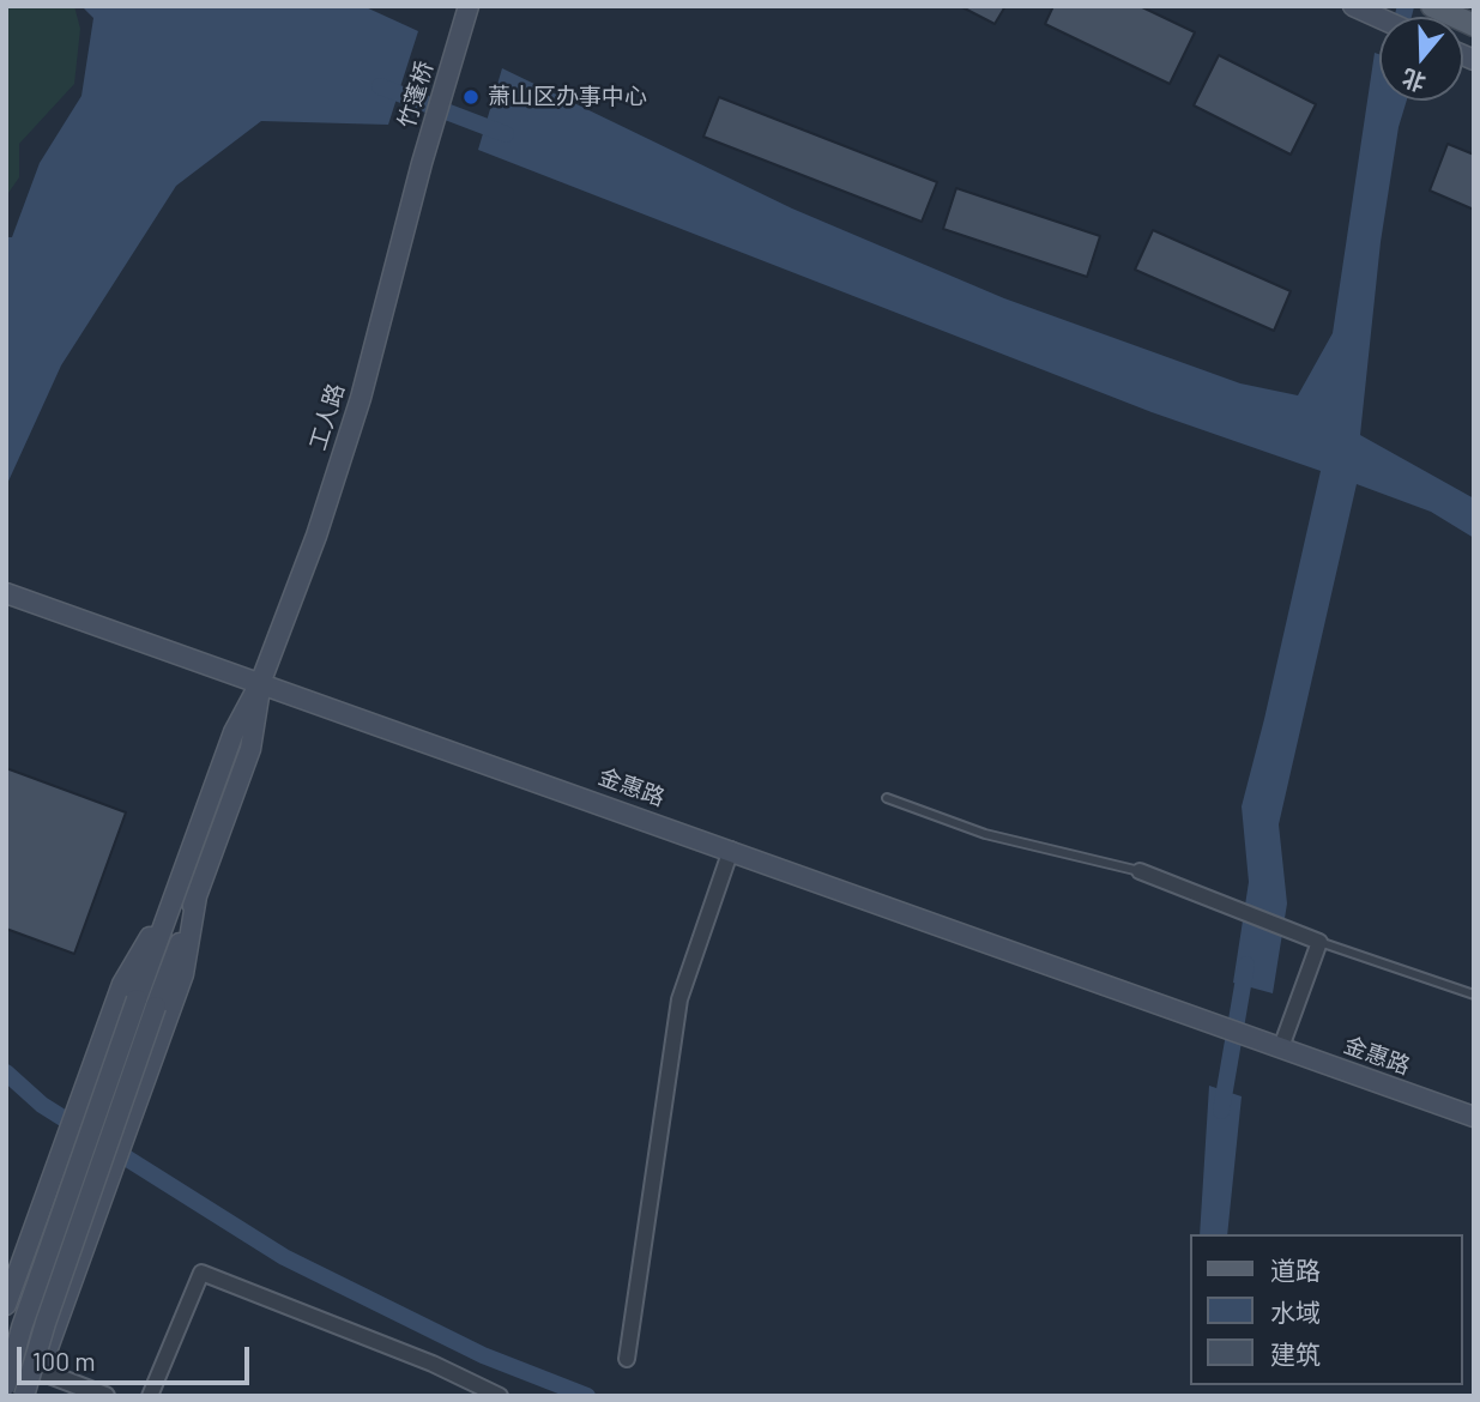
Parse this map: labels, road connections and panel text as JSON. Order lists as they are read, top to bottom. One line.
{"streets":{"main road":["竹蓬桥","工人路","金惠路"]},"crossings":[["竹蓬桥","工人路"],["工人路","金惠路"]],"places":["萧山区办事中心"],"legend":["道路","水域","建筑"],"scale_bar":"100 m","north":"bottom"}
